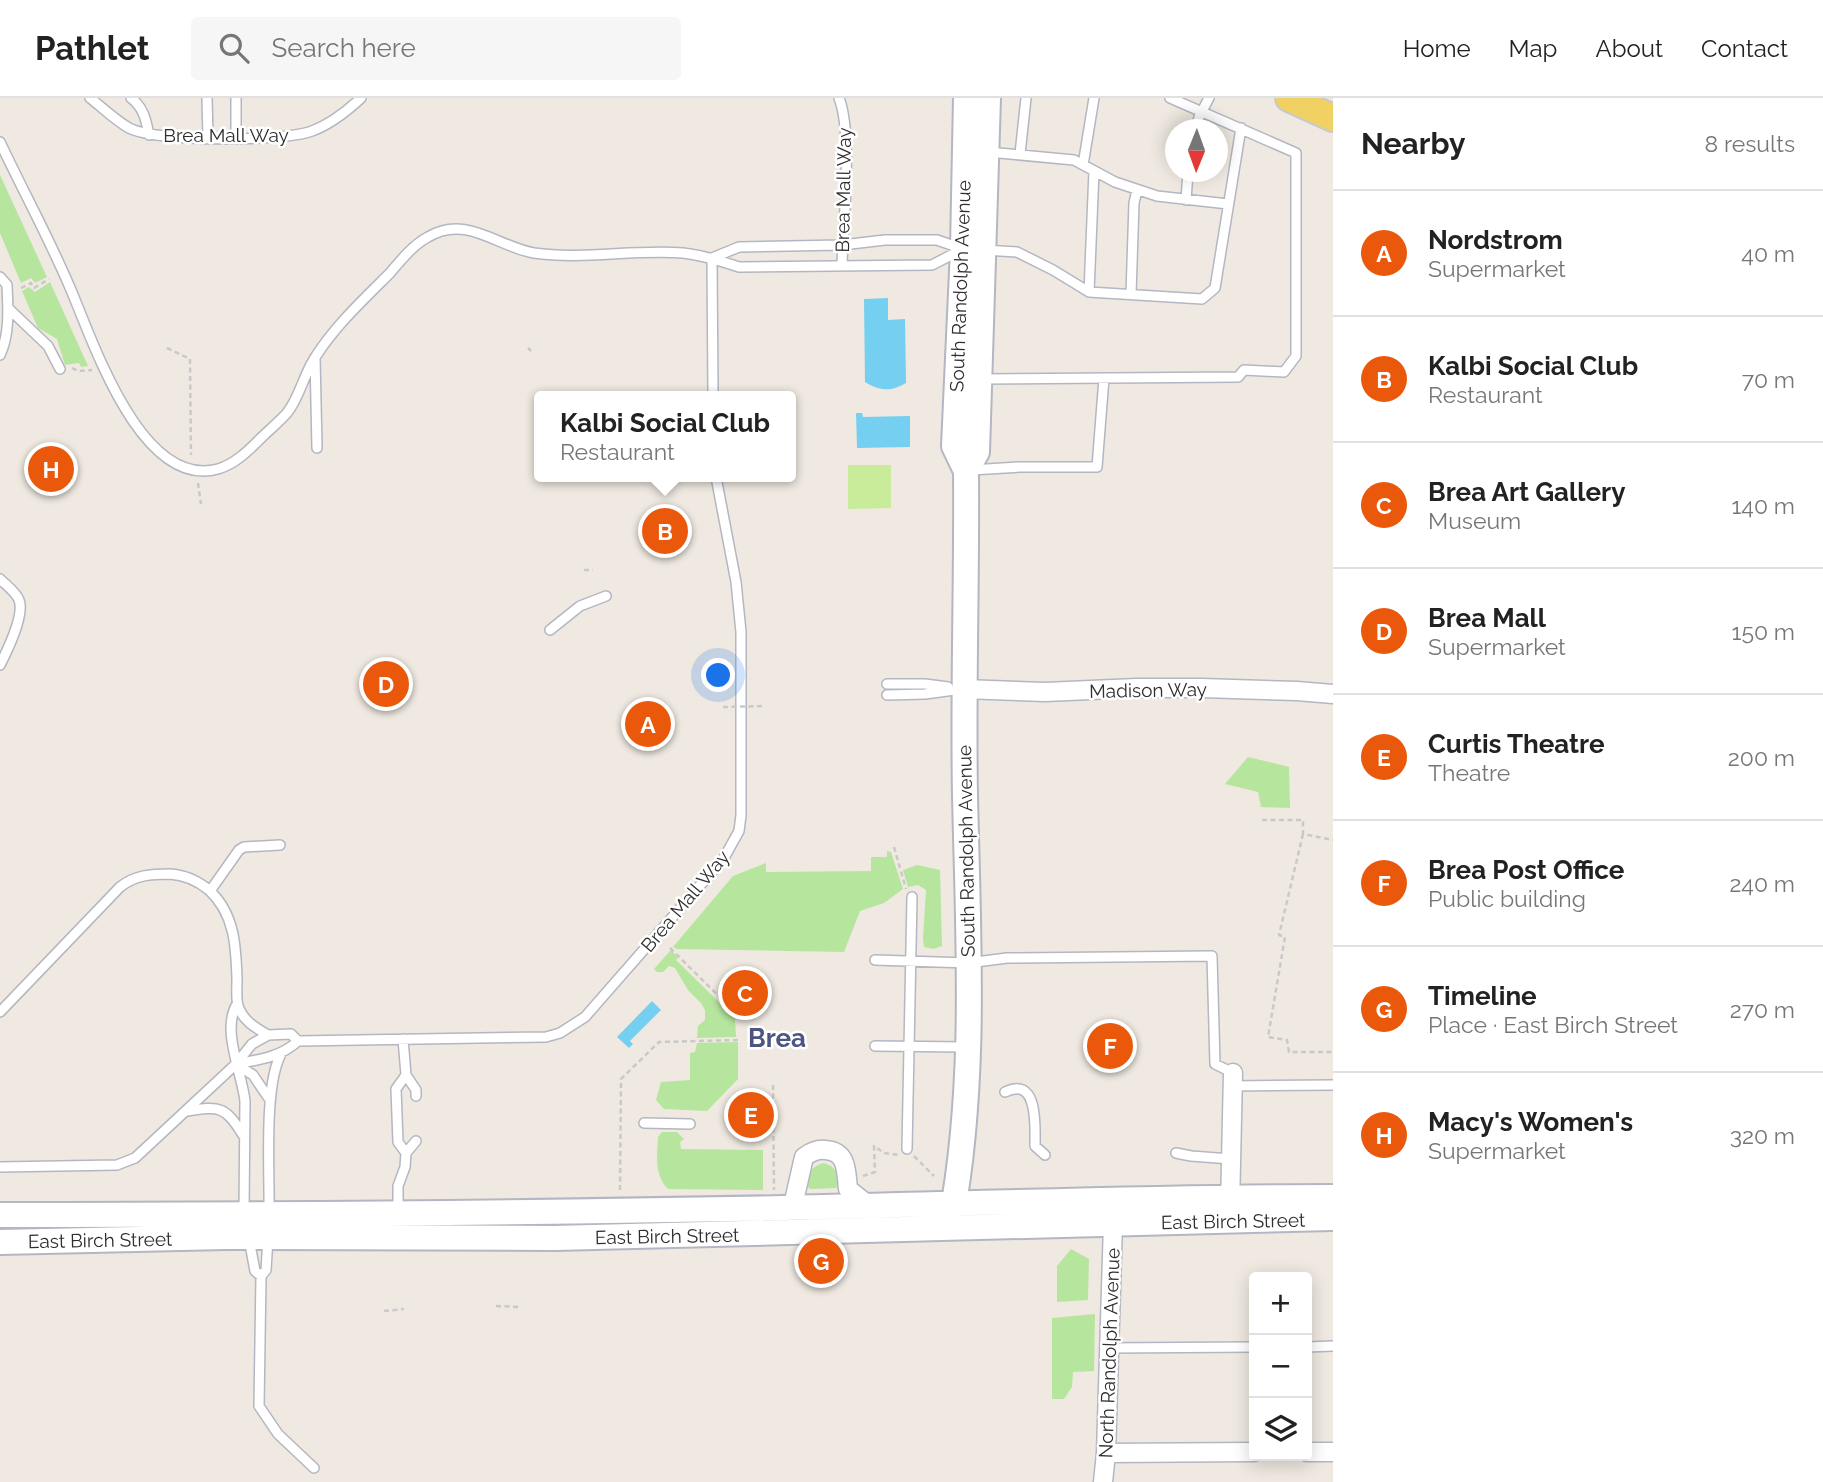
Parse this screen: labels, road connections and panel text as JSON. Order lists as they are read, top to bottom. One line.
{"streets":{"street":["South Randolph Avenue","Madison Way","East Birch Street","North Randolph Avenue"],"lane":["Brea Mall Way"]},"crossings":[["South Randolph Avenue","Madison Way"],["South Randolph Avenue","East Birch Street"],["East Birch Street","North Randolph Avenue"]],"districts":["Brea"],"north":"bottom","page":{"header":"Pathlet","search":"Search here","nav":["Home","Map","About","Contact"],"heading":["Nearby","8 results"],"list":[{"mark":"A","name":"Nordstrom","note":"Supermarket","value":"40 m"},{"mark":"B","name":"Kalbi Social Club","note":"Restaurant","value":"70 m"},{"mark":"C","name":"Brea Art Gallery","note":"Museum","value":"140 m"},{"mark":"D","name":"Brea Mall","note":"Supermarket","value":"150 m"},{"mark":"E","name":"Curtis Theatre","note":"Theatre","value":"200 m"},{"mark":"F","name":"Brea Post Office","note":"Public building","value":"240 m"},{"mark":"G","name":"Timeline","note":"Place · East Birch Street","value":"270 m"},{"mark":"H","name":"Macy's Women's","note":"Supermarket","value":"320 m"}],"popup":["Kalbi Social Club","Restaurant"],"pins":["H","B","D","A","C","F","E","G"],"map_buttons":["+","−"]}}
